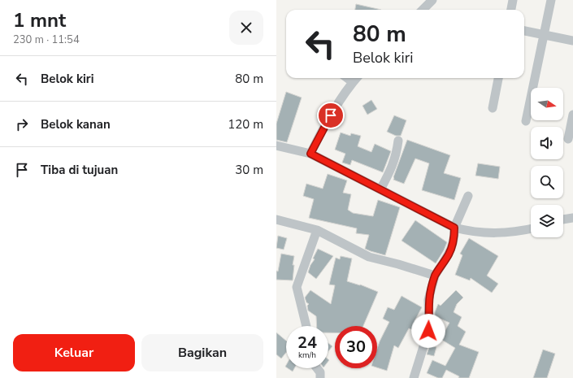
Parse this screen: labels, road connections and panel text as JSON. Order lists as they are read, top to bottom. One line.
{"north":"right","page":{"heading":["1 mnt","230 m · 11:54"],"turn":["80 m","Belok kiri"],"list":[{"name":"Belok kiri","value":"80 m"},{"name":"Belok kanan","value":"120 m"},{"name":"Tiba di tujuan","value":"30 m"}],"speed":"24 km/h","limit":"30","buttons":["Keluar","Bagikan"]}}
